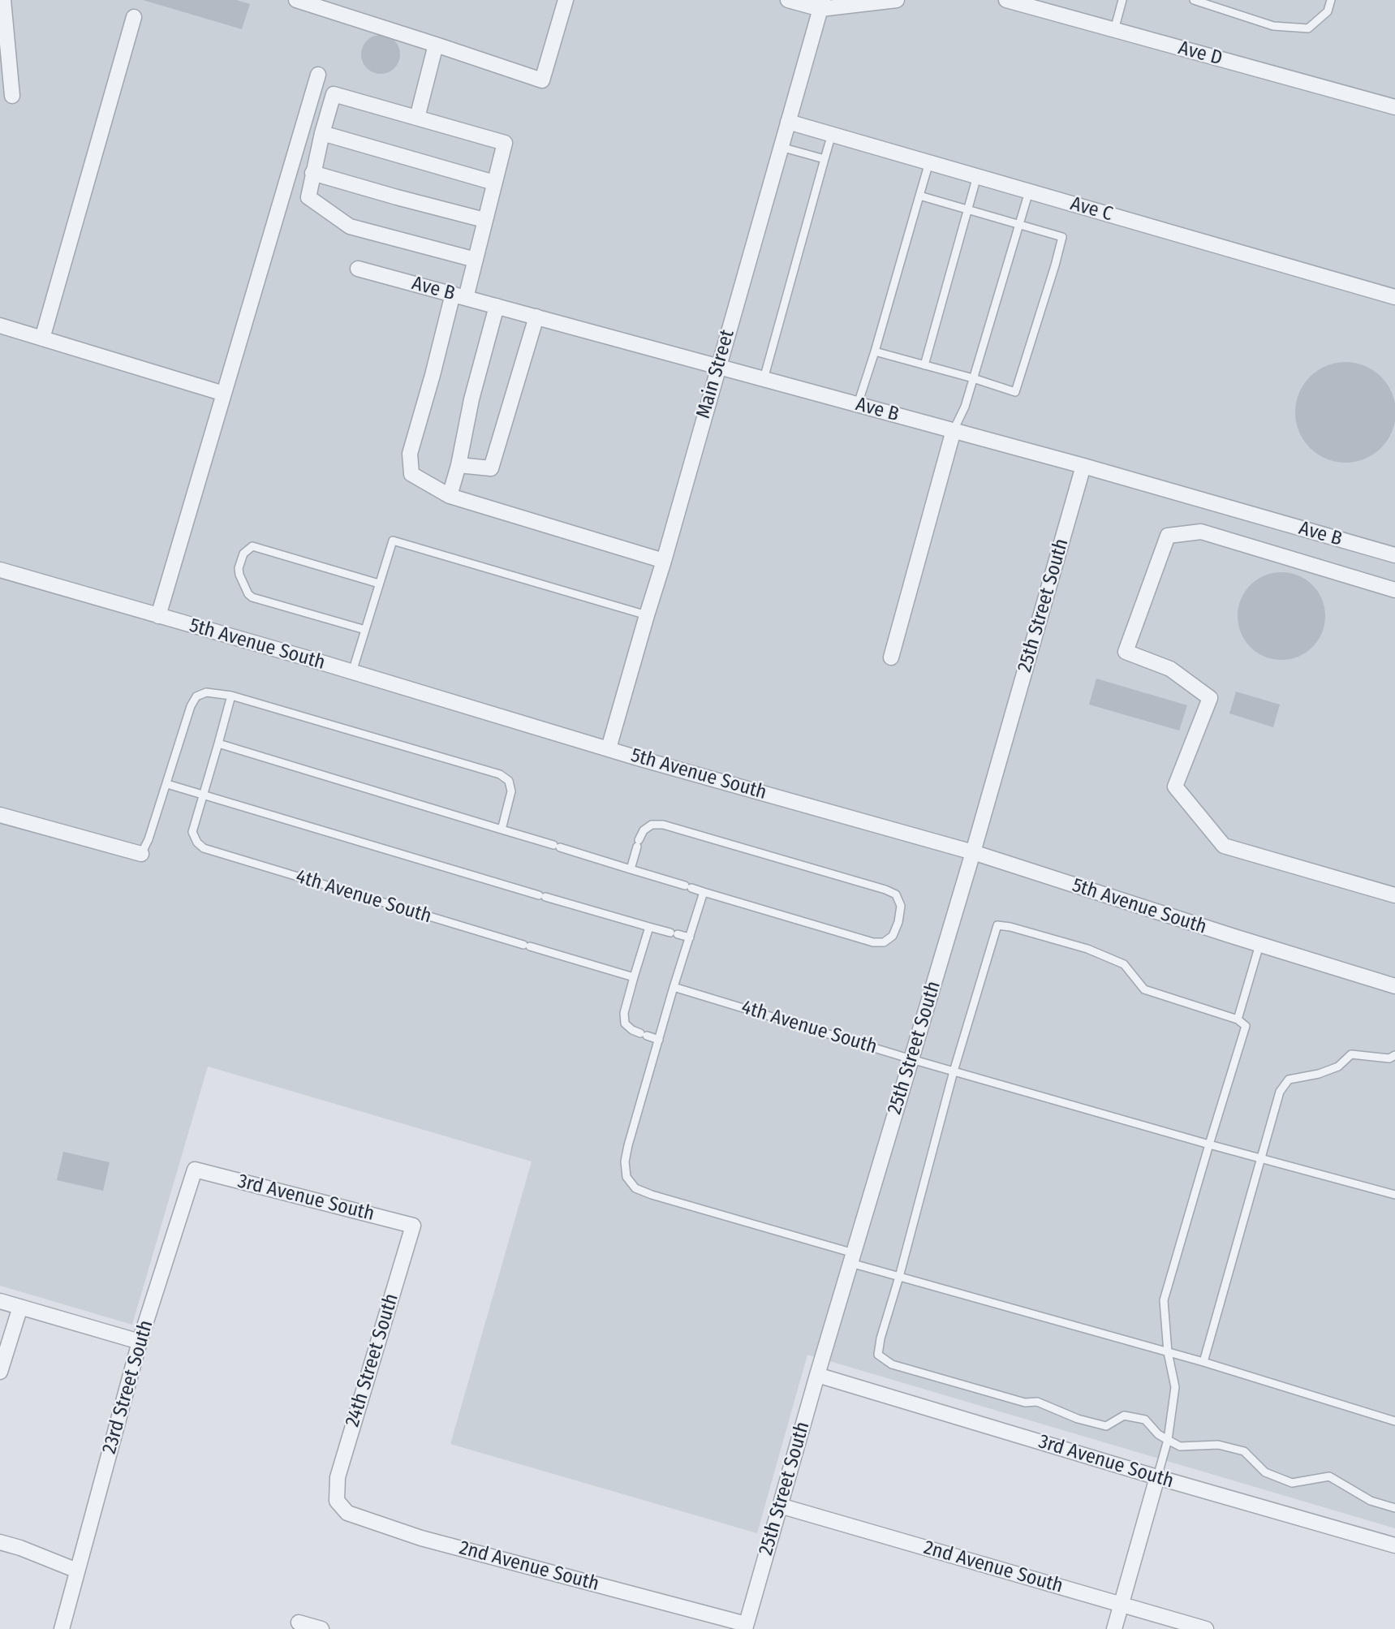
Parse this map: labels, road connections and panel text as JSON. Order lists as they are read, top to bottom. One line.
{"streets":{"street":["Ave D","Ave C","Ave B","Main Street","25th Street South","5th Avenue South","3rd Avenue South","24th Street South","23rd Street South","2nd Avenue South"],"lane":["4th Avenue South"]},"crossings":[["Ave C","Main Street"],["Ave B","Main Street"],["Ave B","25th Street South"],["Main Street","5th Avenue South"],["25th Street South","5th Avenue South"],["25th Street South","4th Avenue South"],["25th Street South","3rd Avenue South"],["25th Street South","2nd Avenue South"],["3rd Avenue South","24th Street South"],["3rd Avenue South","23rd Street South"],["24th Street South","2nd Avenue South"]]}
